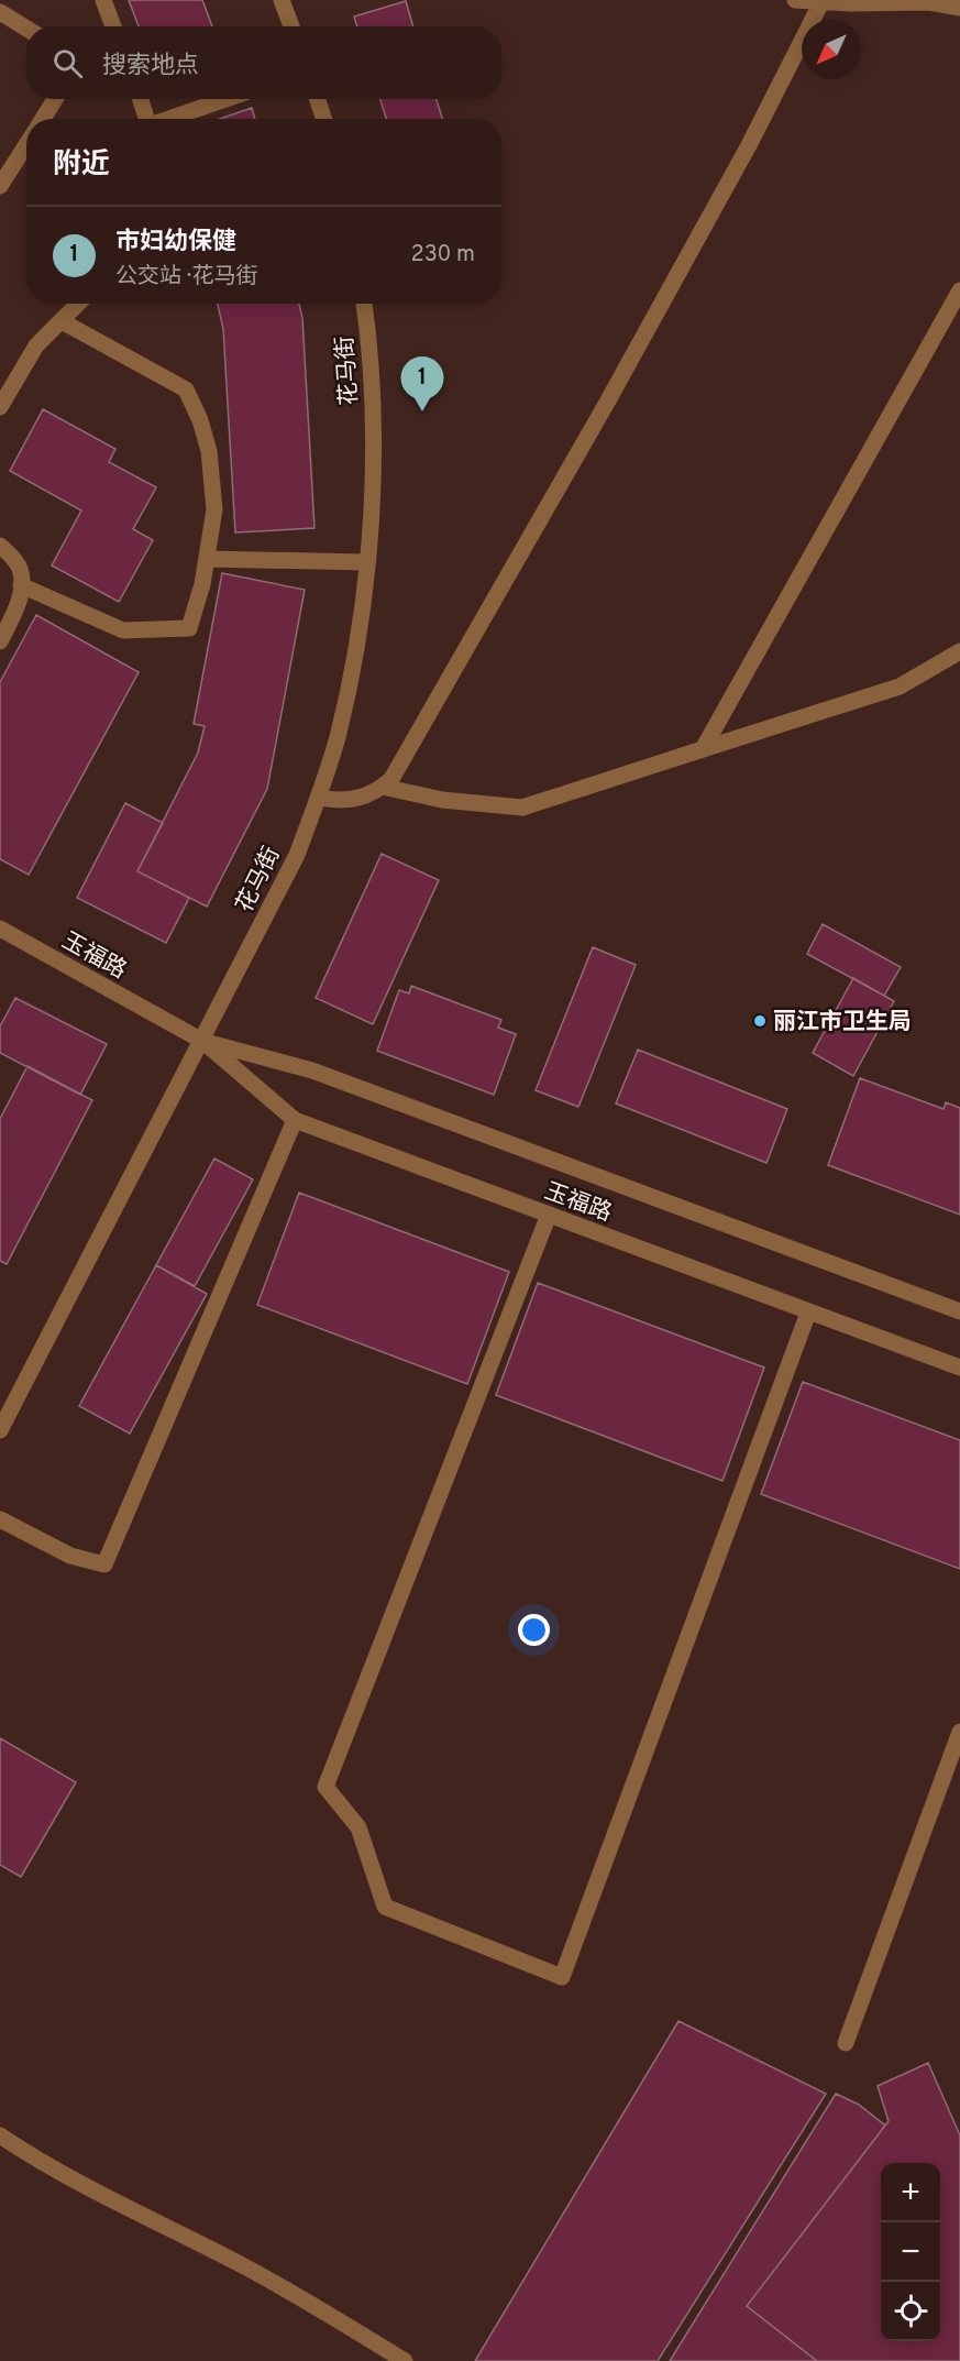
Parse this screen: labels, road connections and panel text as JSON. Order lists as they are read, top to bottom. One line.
{"streets":{"street":["花马街","玉福路"]},"crossings":[["花马街","玉福路"]],"places":["丽江市卫生局"],"north":"bottom left","page":{"search":"搜索地点","heading":"附近","list":[{"mark":"1","name":"市妇幼保健","note":"公交站 · 花马街","value":"230 m"}],"pins":"1","map_buttons":["+","−"]}}
